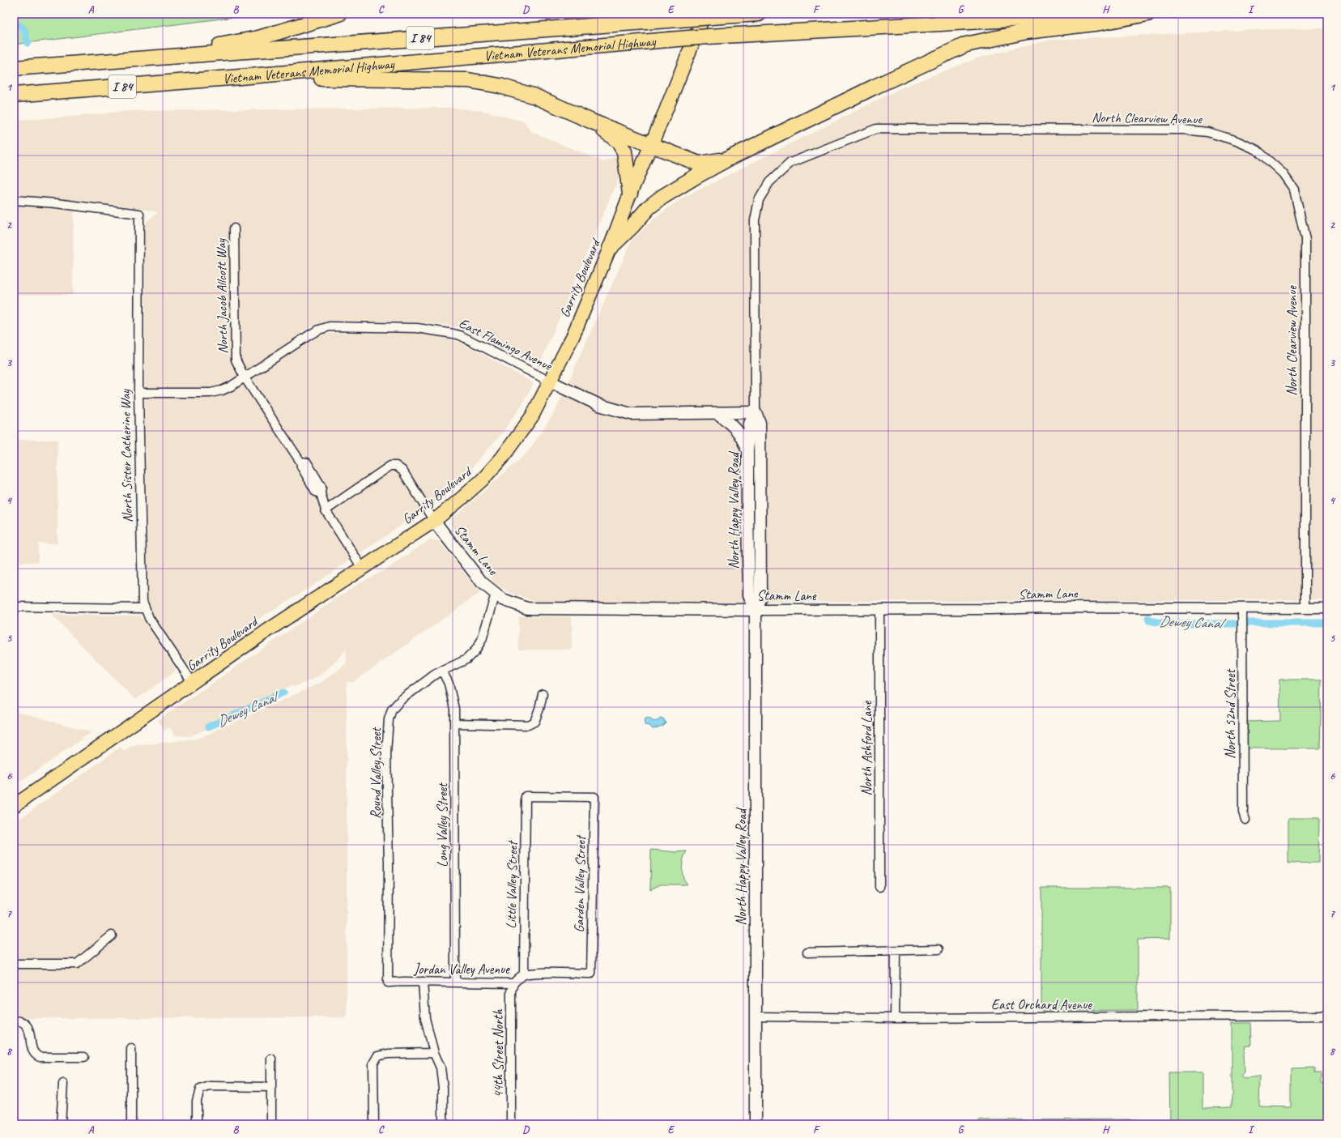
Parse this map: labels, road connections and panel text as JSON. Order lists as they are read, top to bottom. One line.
{"streets":{"highway":["I 84","Vietnam Veterans Memorial Highway"],"main road":["Garrity Boulevard","East Flamingo Avenue","North Happy Valley Road","Stamm Lane"],"street":["North Clearview Avenue","North Jacob Allcott Way","North Sister Catherine Way","North 52nd Street","North Ashford Lane","Round Valley Street","Long Valley Street","Garden Valley Street","Little Valley Street","Jordan Valley Avenue","East Orchard Avenue","44th Street North"]},"crossings":[["North Clearview Avenue","North Happy Valley Road"],["North Clearview Avenue","Stamm Lane"],["Garrity Boulevard","North Jacob Allcott Way"],["Garrity Boulevard","East Flamingo Avenue"],["Garrity Boulevard","North Sister Catherine Way"],["Garrity Boulevard","Stamm Lane"],["North Jacob Allcott Way","East Flamingo Avenue"],["North Jacob Allcott Way","Stamm Lane"],["East Flamingo Avenue","North Sister Catherine Way"],["East Flamingo Avenue","North Happy Valley Road"],["North Happy Valley Road","Stamm Lane"],["North Happy Valley Road","East Orchard Avenue"],["Stamm Lane","North 52nd Street"],["Stamm Lane","North Ashford Lane"],["Stamm Lane","Round Valley Street"],["Round Valley Street","Long Valley Street"],["Round Valley Street","Jordan Valley Avenue"],["Long Valley Street","Jordan Valley Avenue"],["Garden Valley Street","Little Valley Street"],["Garden Valley Street","Jordan Valley Avenue"],["Little Valley Street","Jordan Valley Avenue"],["Jordan Valley Avenue","44th Street North"]],"water":["Dewey Canal"],"grid":{"columns":["A","B","C","D","E","F","G","H","I"],"rows":["1","2","3","4","5","6","7","8"]}}
